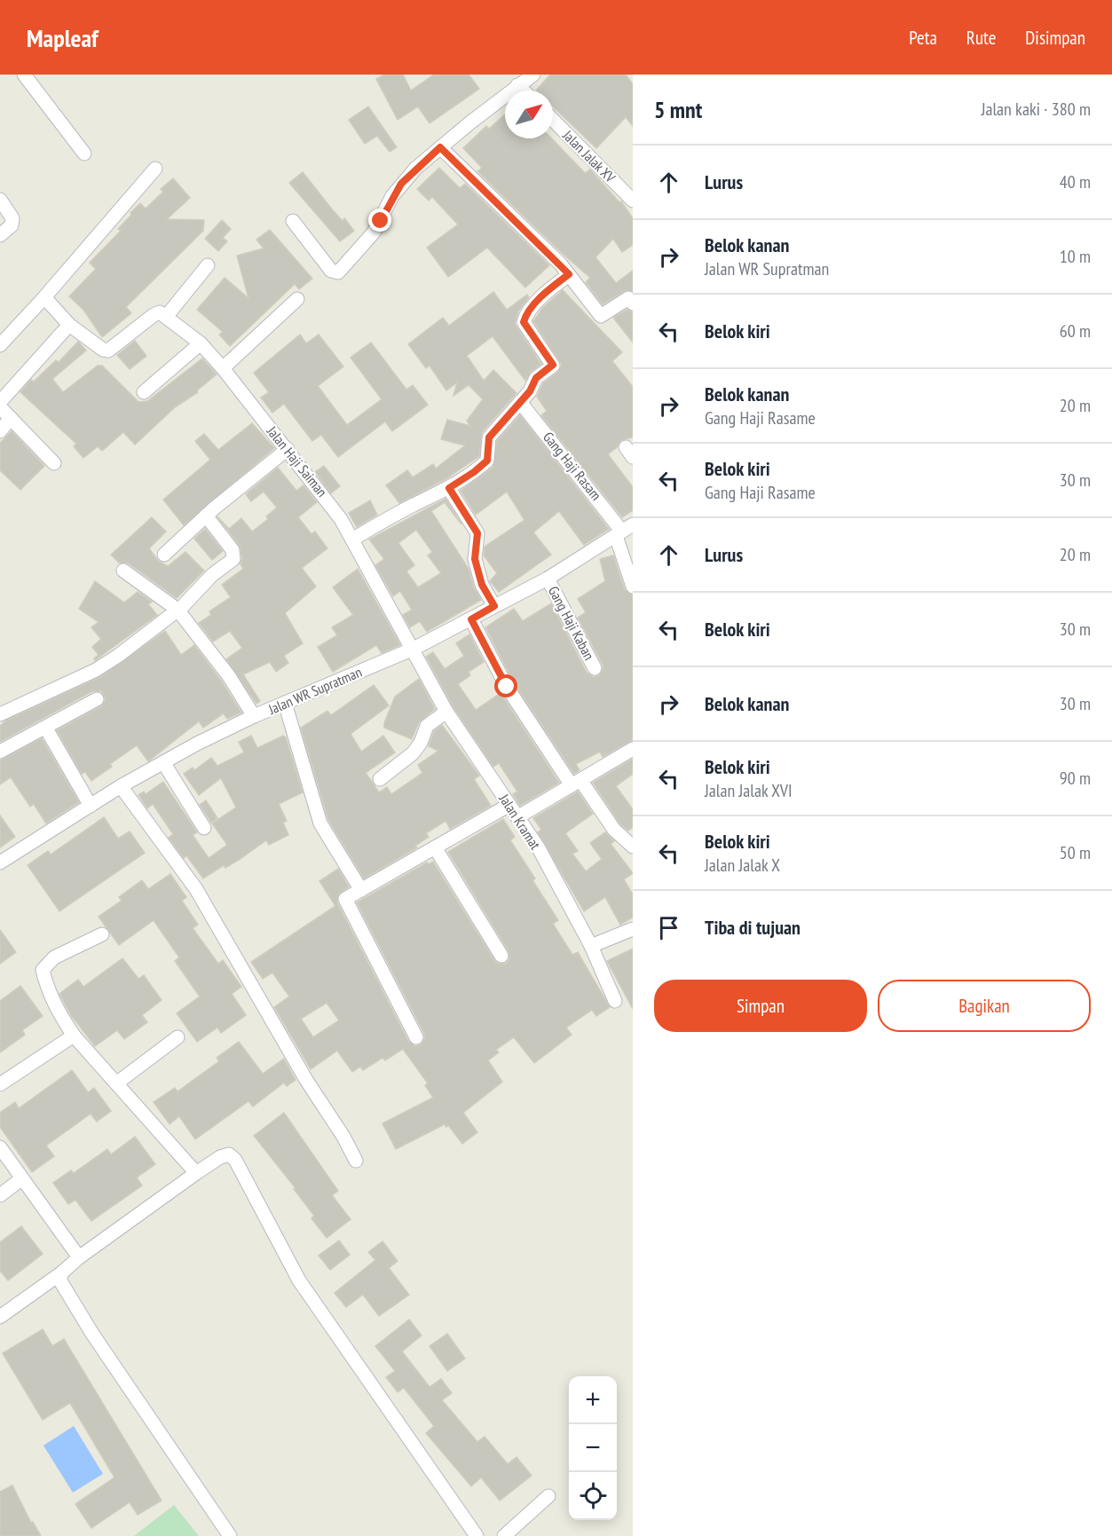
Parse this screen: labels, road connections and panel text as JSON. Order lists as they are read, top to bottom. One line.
{"streets":{"street":["Jalan Jalak XV","Jalan Haji Saiman","Gang Haji Rasam","Gang Haji Kaban","Jalan WR Supratman","Jalan Kramat"]},"crossings":[["Jalan Haji Saiman","Jalan WR Supratman"],["Jalan Haji Saiman","Jalan Kramat"],["Gang Haji Rasam","Jalan WR Supratman"],["Gang Haji Kaban","Jalan WR Supratman"],["Jalan WR Supratman","Jalan Kramat"]],"north":"top right","page":{"header":"Mapleaf","nav":["Peta","Rute","Disimpan"],"heading":["5 mnt","Jalan kaki · 380 m"],"list":[["Lurus","40 m"],["Belok kanan","Jalan WR Supratman","10 m"],["Belok kiri","60 m"],["Belok kanan","Gang Haji Rasame","20 m"],["Belok kiri","Gang Haji Rasame","30 m"],["Lurus","20 m"],["Belok kiri","30 m"],["Belok kanan","30 m"],["Belok kiri","Jalan Jalak XVI","90 m"],["Belok kiri","Jalan Jalak X","50 m"],"Tiba di tujuan"],"buttons":["Simpan","Bagikan"],"map_buttons":["+","−"]}}
